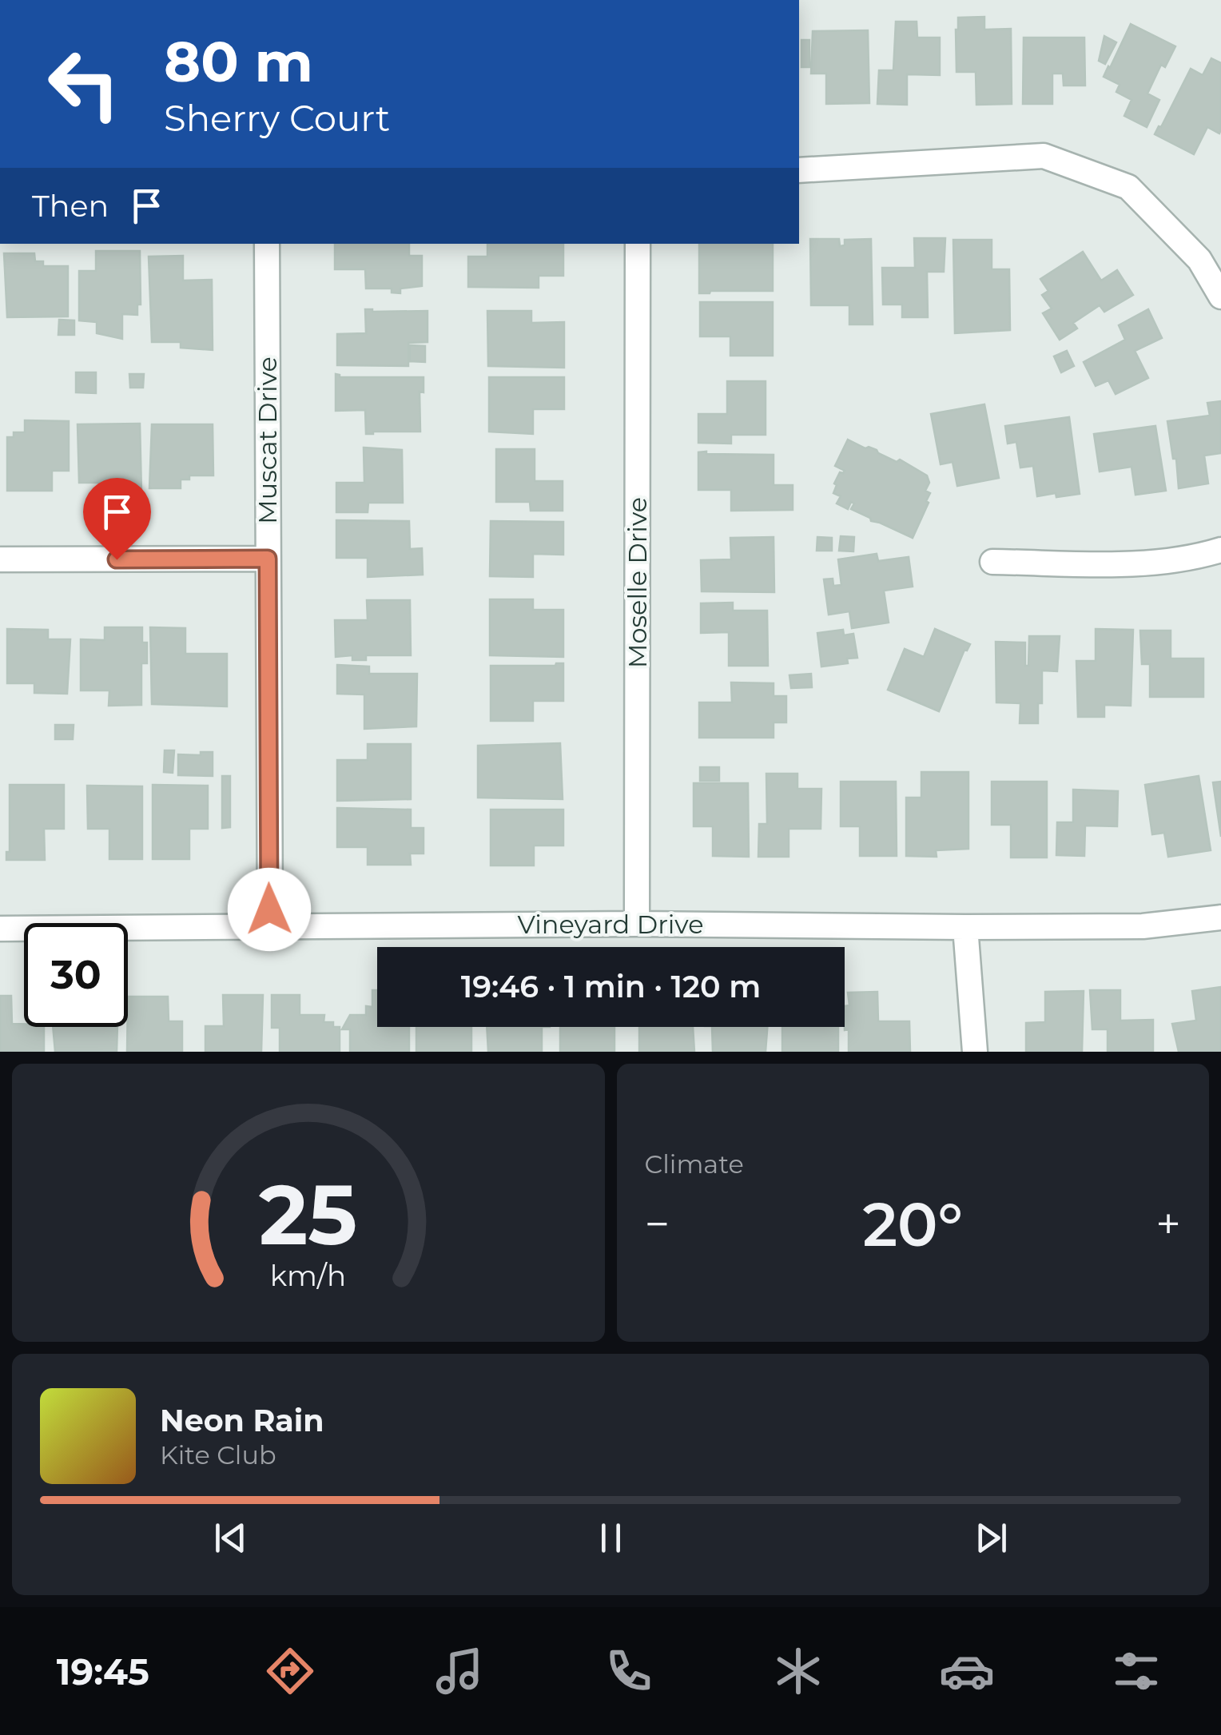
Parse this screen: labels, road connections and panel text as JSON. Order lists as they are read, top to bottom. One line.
{"streets":{"street":["Muscat Drive","Moselle Drive","Vineyard Drive"]},"crossings":[["Muscat Drive","Vineyard Drive"],["Moselle Drive","Vineyard Drive"]],"page":{"turn":["80 m","Sherry Court"],"then":"Then","limit":"30","trip":"19:46 · 1 min · 120 m","tile":"Climate","heat":["−","20°","+"],"song":["Neon Rain","Kite Club"],"tabs":"19:45","gauge":["25","km/h"]}}
